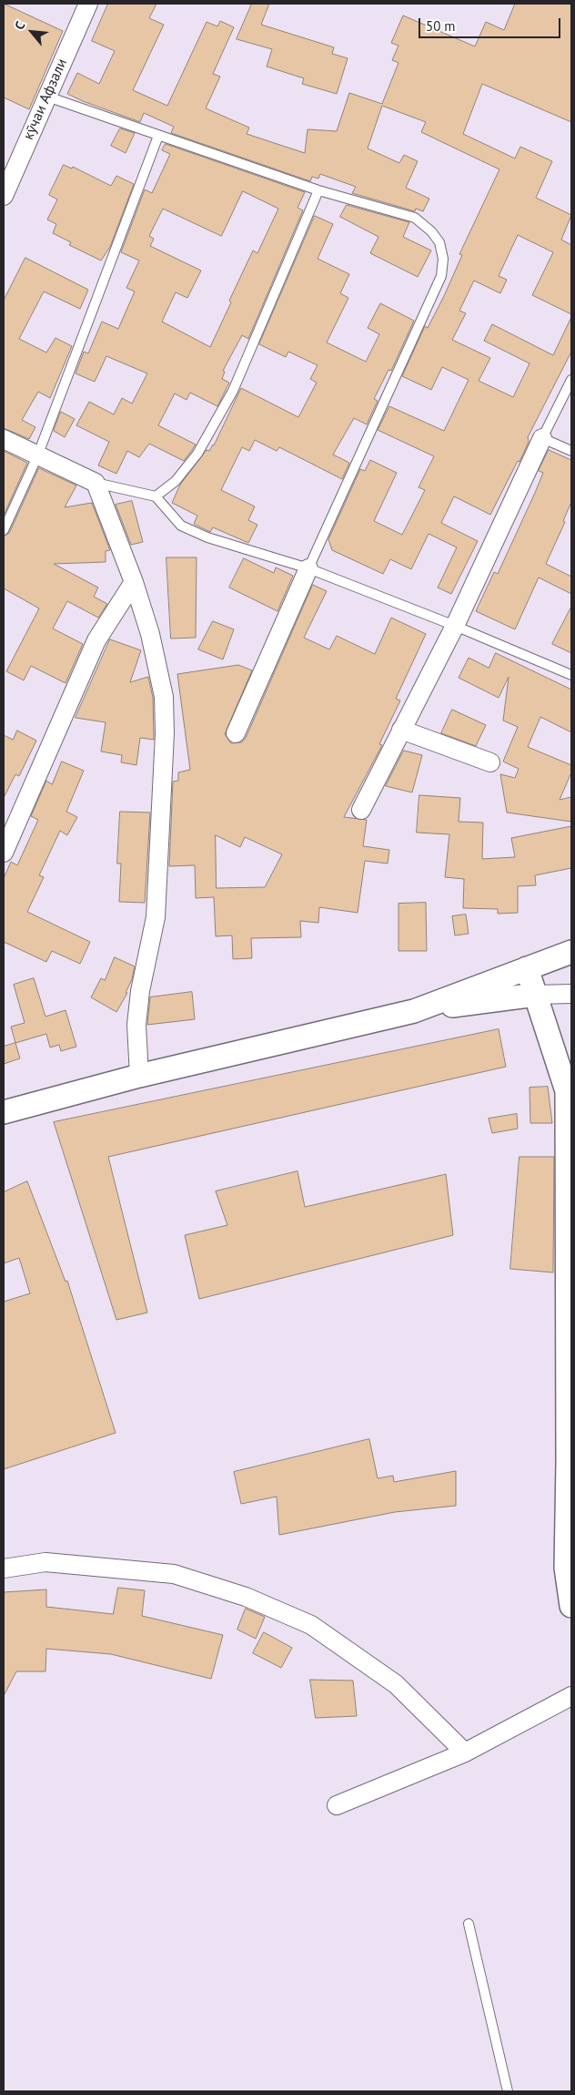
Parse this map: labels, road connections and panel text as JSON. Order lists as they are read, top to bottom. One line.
{"streets":{"street":["кӯчаи Афзали"]},"scale_bar":"50 m","north":"top left"}
